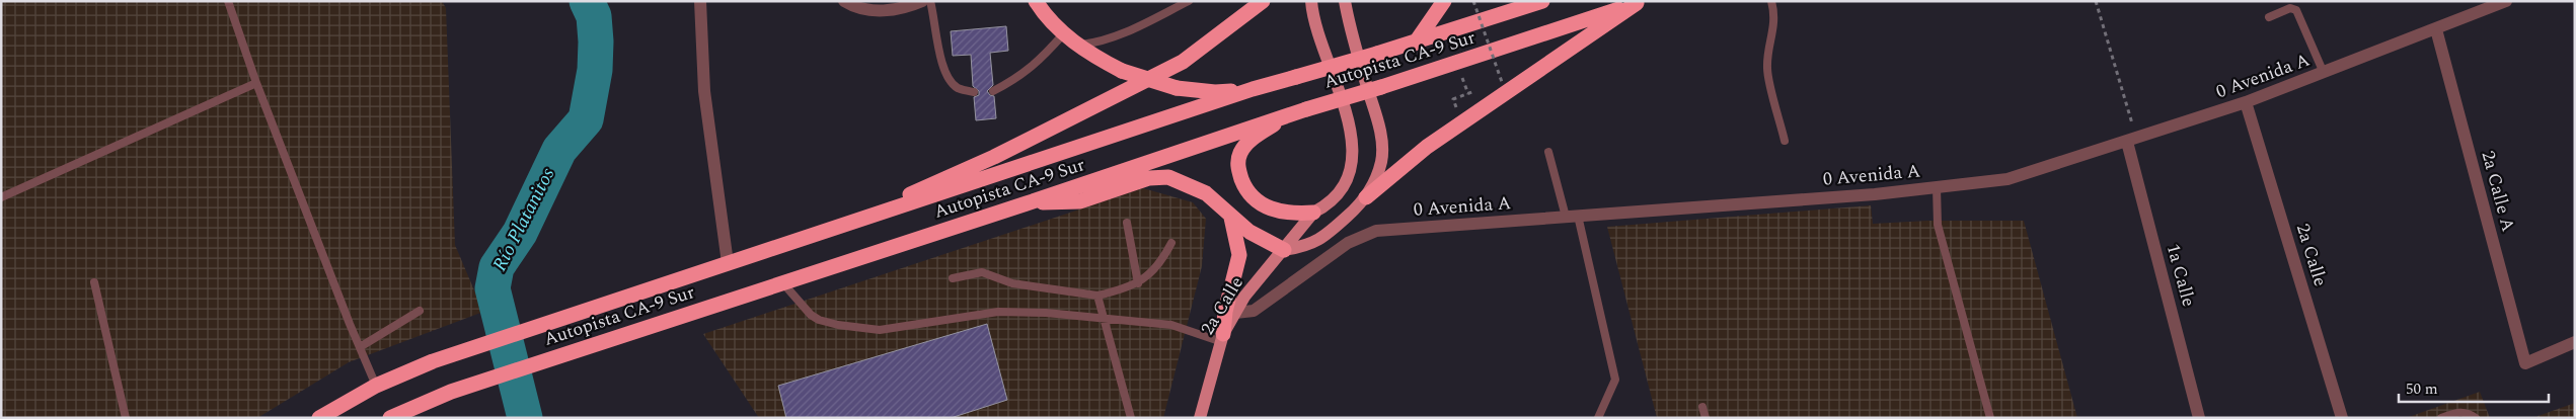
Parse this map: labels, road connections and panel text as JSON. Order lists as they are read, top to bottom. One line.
{"streets":{"highway":["Autopista CA-9 Sur"],"main road":["2a Calle"],"street":["0 Avenida A","2a Calle A","1a Calle"]},"crossings":[["0 Avenida A","2a Calle A"],["0 Avenida A","2a Calle"],["0 Avenida A","1a Calle"]],"water":["Río Platanitos"],"scale_bar":"50 m"}
